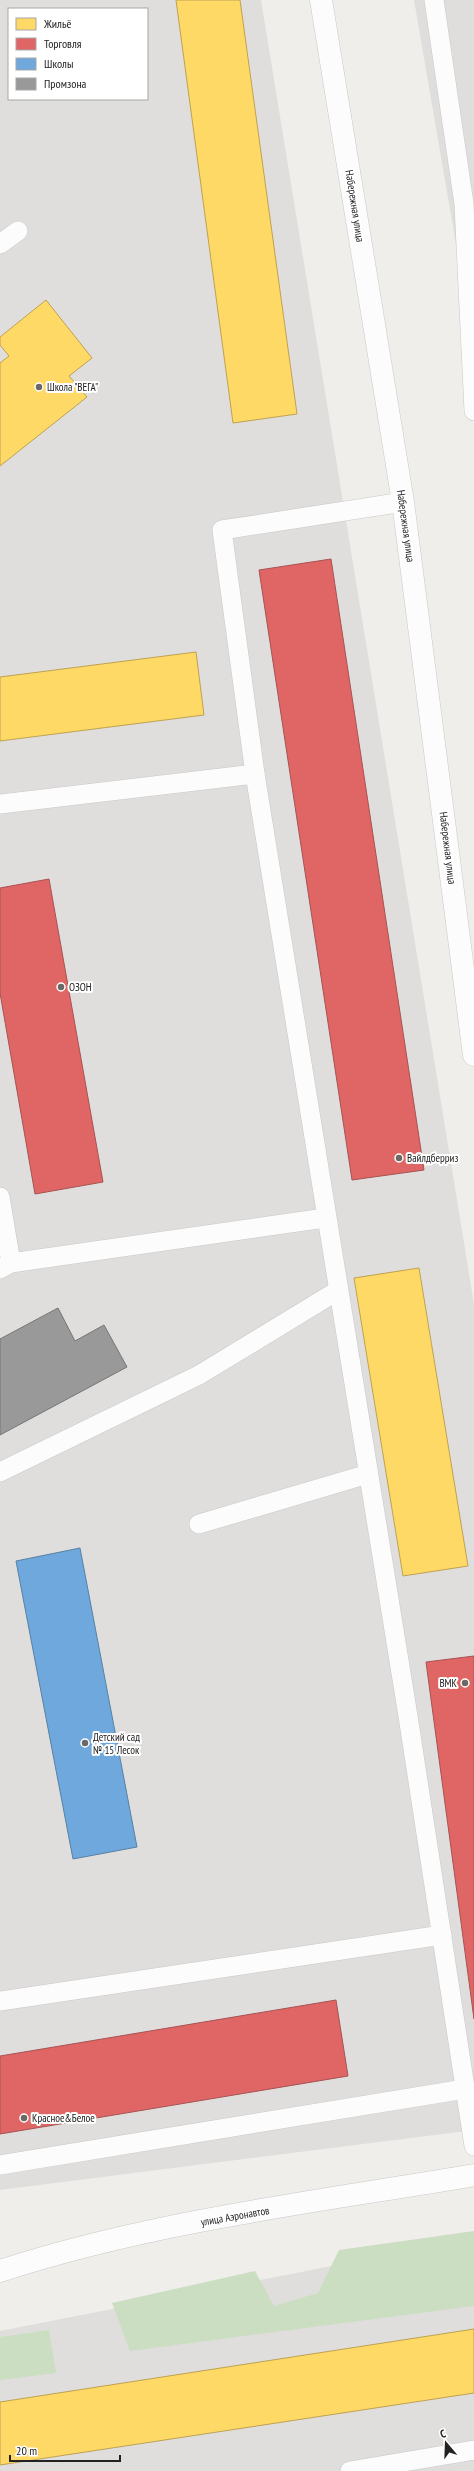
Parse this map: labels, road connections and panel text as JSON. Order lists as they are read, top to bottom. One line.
{"streets":{"street":["Набережная улица","улица Аэронавтов"]},"places":["Школа \"ВЕГА\"","ОЗОН","Вайлдберриз","ВМК","Детский сад № 15 Лесок","Красное&Белое"],"legend":["Жильё","Торговля","Школы","Промзона"],"scale_bar":"20 m","north":"top"}
